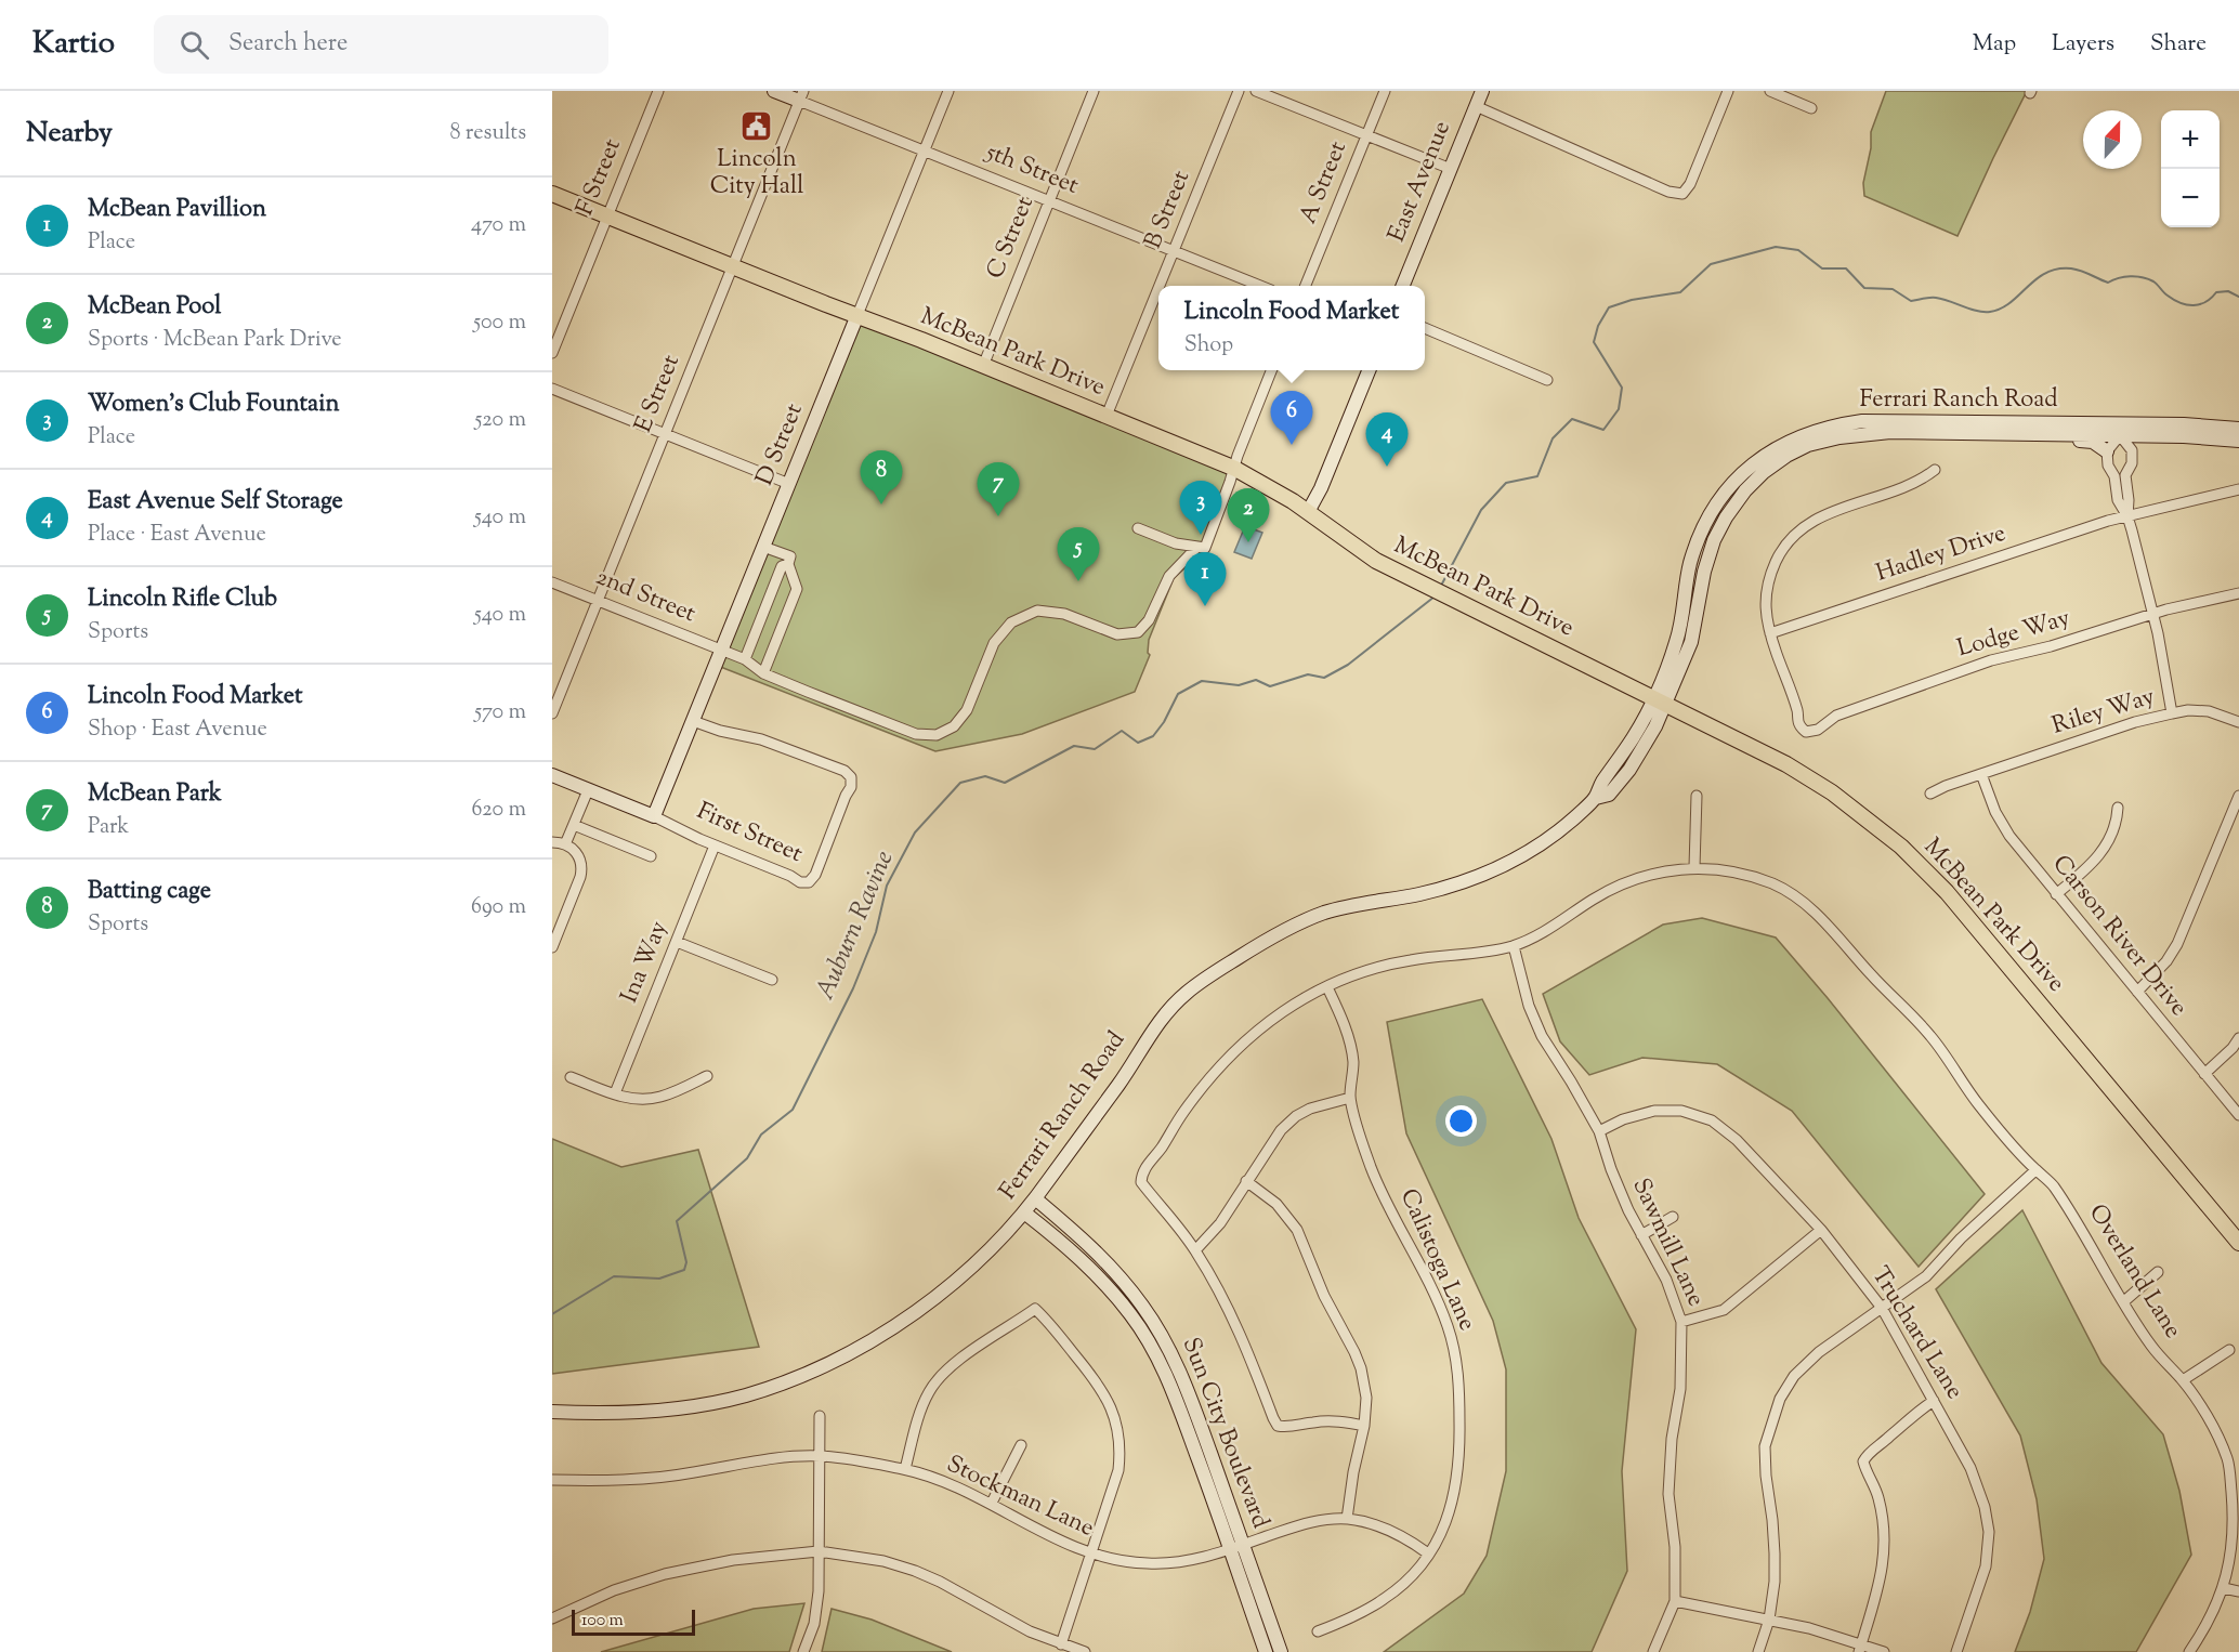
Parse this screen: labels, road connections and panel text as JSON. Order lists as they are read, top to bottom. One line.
{"streets":{"main road":["5th Street","East Avenue","McBean Park Drive","Ferrari Ranch Road","D Street","First Street","Sun City Boulevard"],"street":["F Street","A Street","B Street","C Street","E Street","Hadley Drive","2nd Street","Lodge Way","Riley Way","Carson River Drive","Ina Way","Sawmill Lane","Calistoga Lane","Overland Lane","Truchard Lane","Stockman Lane"]},"crossings":[["5th Street","B Street"],["5th Street","C Street"],["5th Street","E Street"],["5th Street","D Street"],["F Street","McBean Park Drive"],["B Street","McBean Park Drive"],["C Street","McBean Park Drive"],["McBean Park Drive","E Street"],["McBean Park Drive","Ferrari Ranch Road"],["McBean Park Drive","D Street"],["E Street","2nd Street"],["Ferrari Ranch Road","Sun City Boulevard"],["D Street","2nd Street"],["D Street","First Street"],["Hadley Drive","Lodge Way"],["Riley Way","Carson River Drive"],["First Street","Ina Way"],["Sawmill Lane","Overland Lane"],["Sawmill Lane","Truchard Lane"],["Calistoga Lane","Overland Lane"],["Calistoga Lane","Stockman Lane"],["Sun City Boulevard","Stockman Lane"]],"water":["Auburn Ravine"],"places":{"public building":["Lincoln City Hall"]},"scale_bar":"100 m","north":"top","page":{"header":"Kartio","search":"Search here","nav":["Map","Layers","Share"],"heading":["Nearby","8 results"],"map_buttons":["+","−"],"list":[{"mark":"1","name":"McBean Pavillion","note":"Place","value":"470 m"},{"mark":"2","name":"McBean Pool","note":"Sports · McBean Park Drive","value":"500 m"},{"mark":"3","name":"Women's Club Fountain","note":"Place","value":"520 m"},{"mark":"4","name":"East Avenue Self Storage","note":"Place · East Avenue","value":"540 m"},{"mark":"5","name":"Lincoln Rifle Club","note":"Sports","value":"540 m"},{"mark":"6","name":"Lincoln Food Market","note":"Shop · East Avenue","value":"570 m"},{"mark":"7","name":"McBean Park","note":"Park","value":"620 m"},{"mark":"8","name":"Batting cage","note":"Sports","value":"690 m"}],"popup":["Lincoln Food Market","Shop"],"pins":["6","4","8","7","3","2","5","1"],"scale":"100 m"}}
